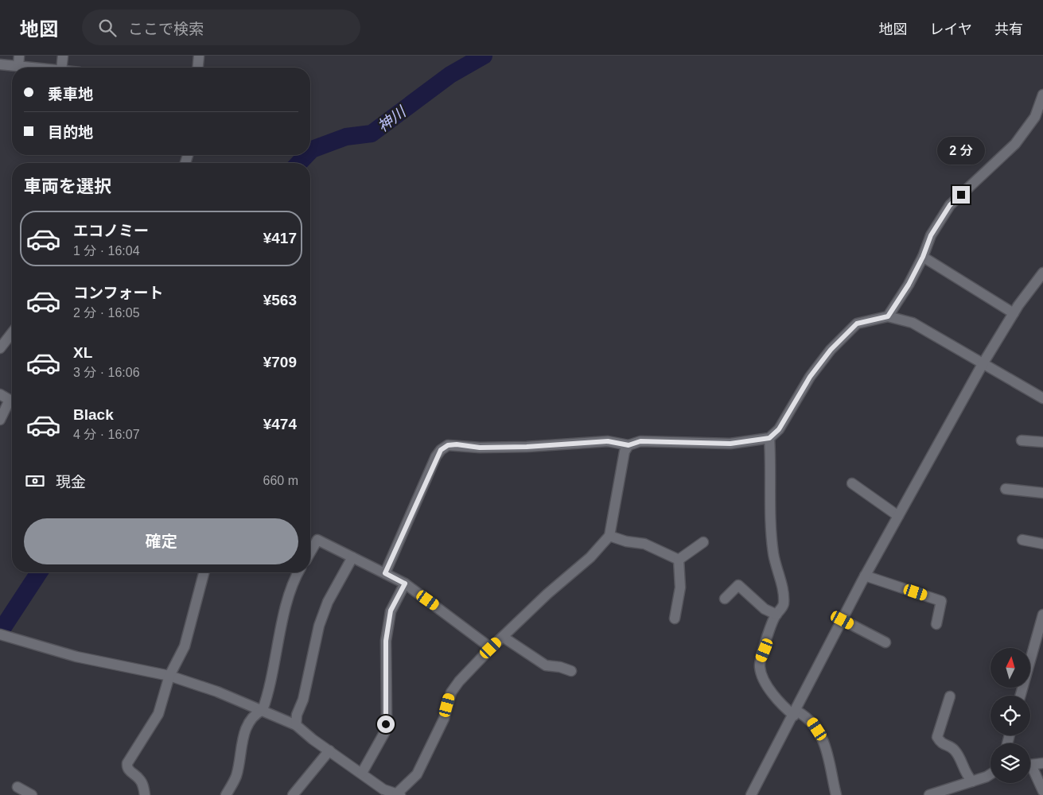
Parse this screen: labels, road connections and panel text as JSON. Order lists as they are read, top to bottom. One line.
{"water":["神川"],"north":"top","page":{"header":"地図","search":"ここで検索","nav":["地図","レイヤ","共有"],"banner":["乗車地","目的地"],"bubble":"2 分","heading":"車両を選択","list":[{"name":"エコノミー","note":"1 分 · 16:04","value":"¥417"},{"name":"コンフォート","note":"2 分 · 16:05","value":"¥563"},{"name":"XL","note":"3 分 · 16:06","value":"¥709"},{"name":"Black","note":"4 分 · 16:07","value":"¥474"}],"pay":["現金","660 m"],"buttons":"確定"}}
